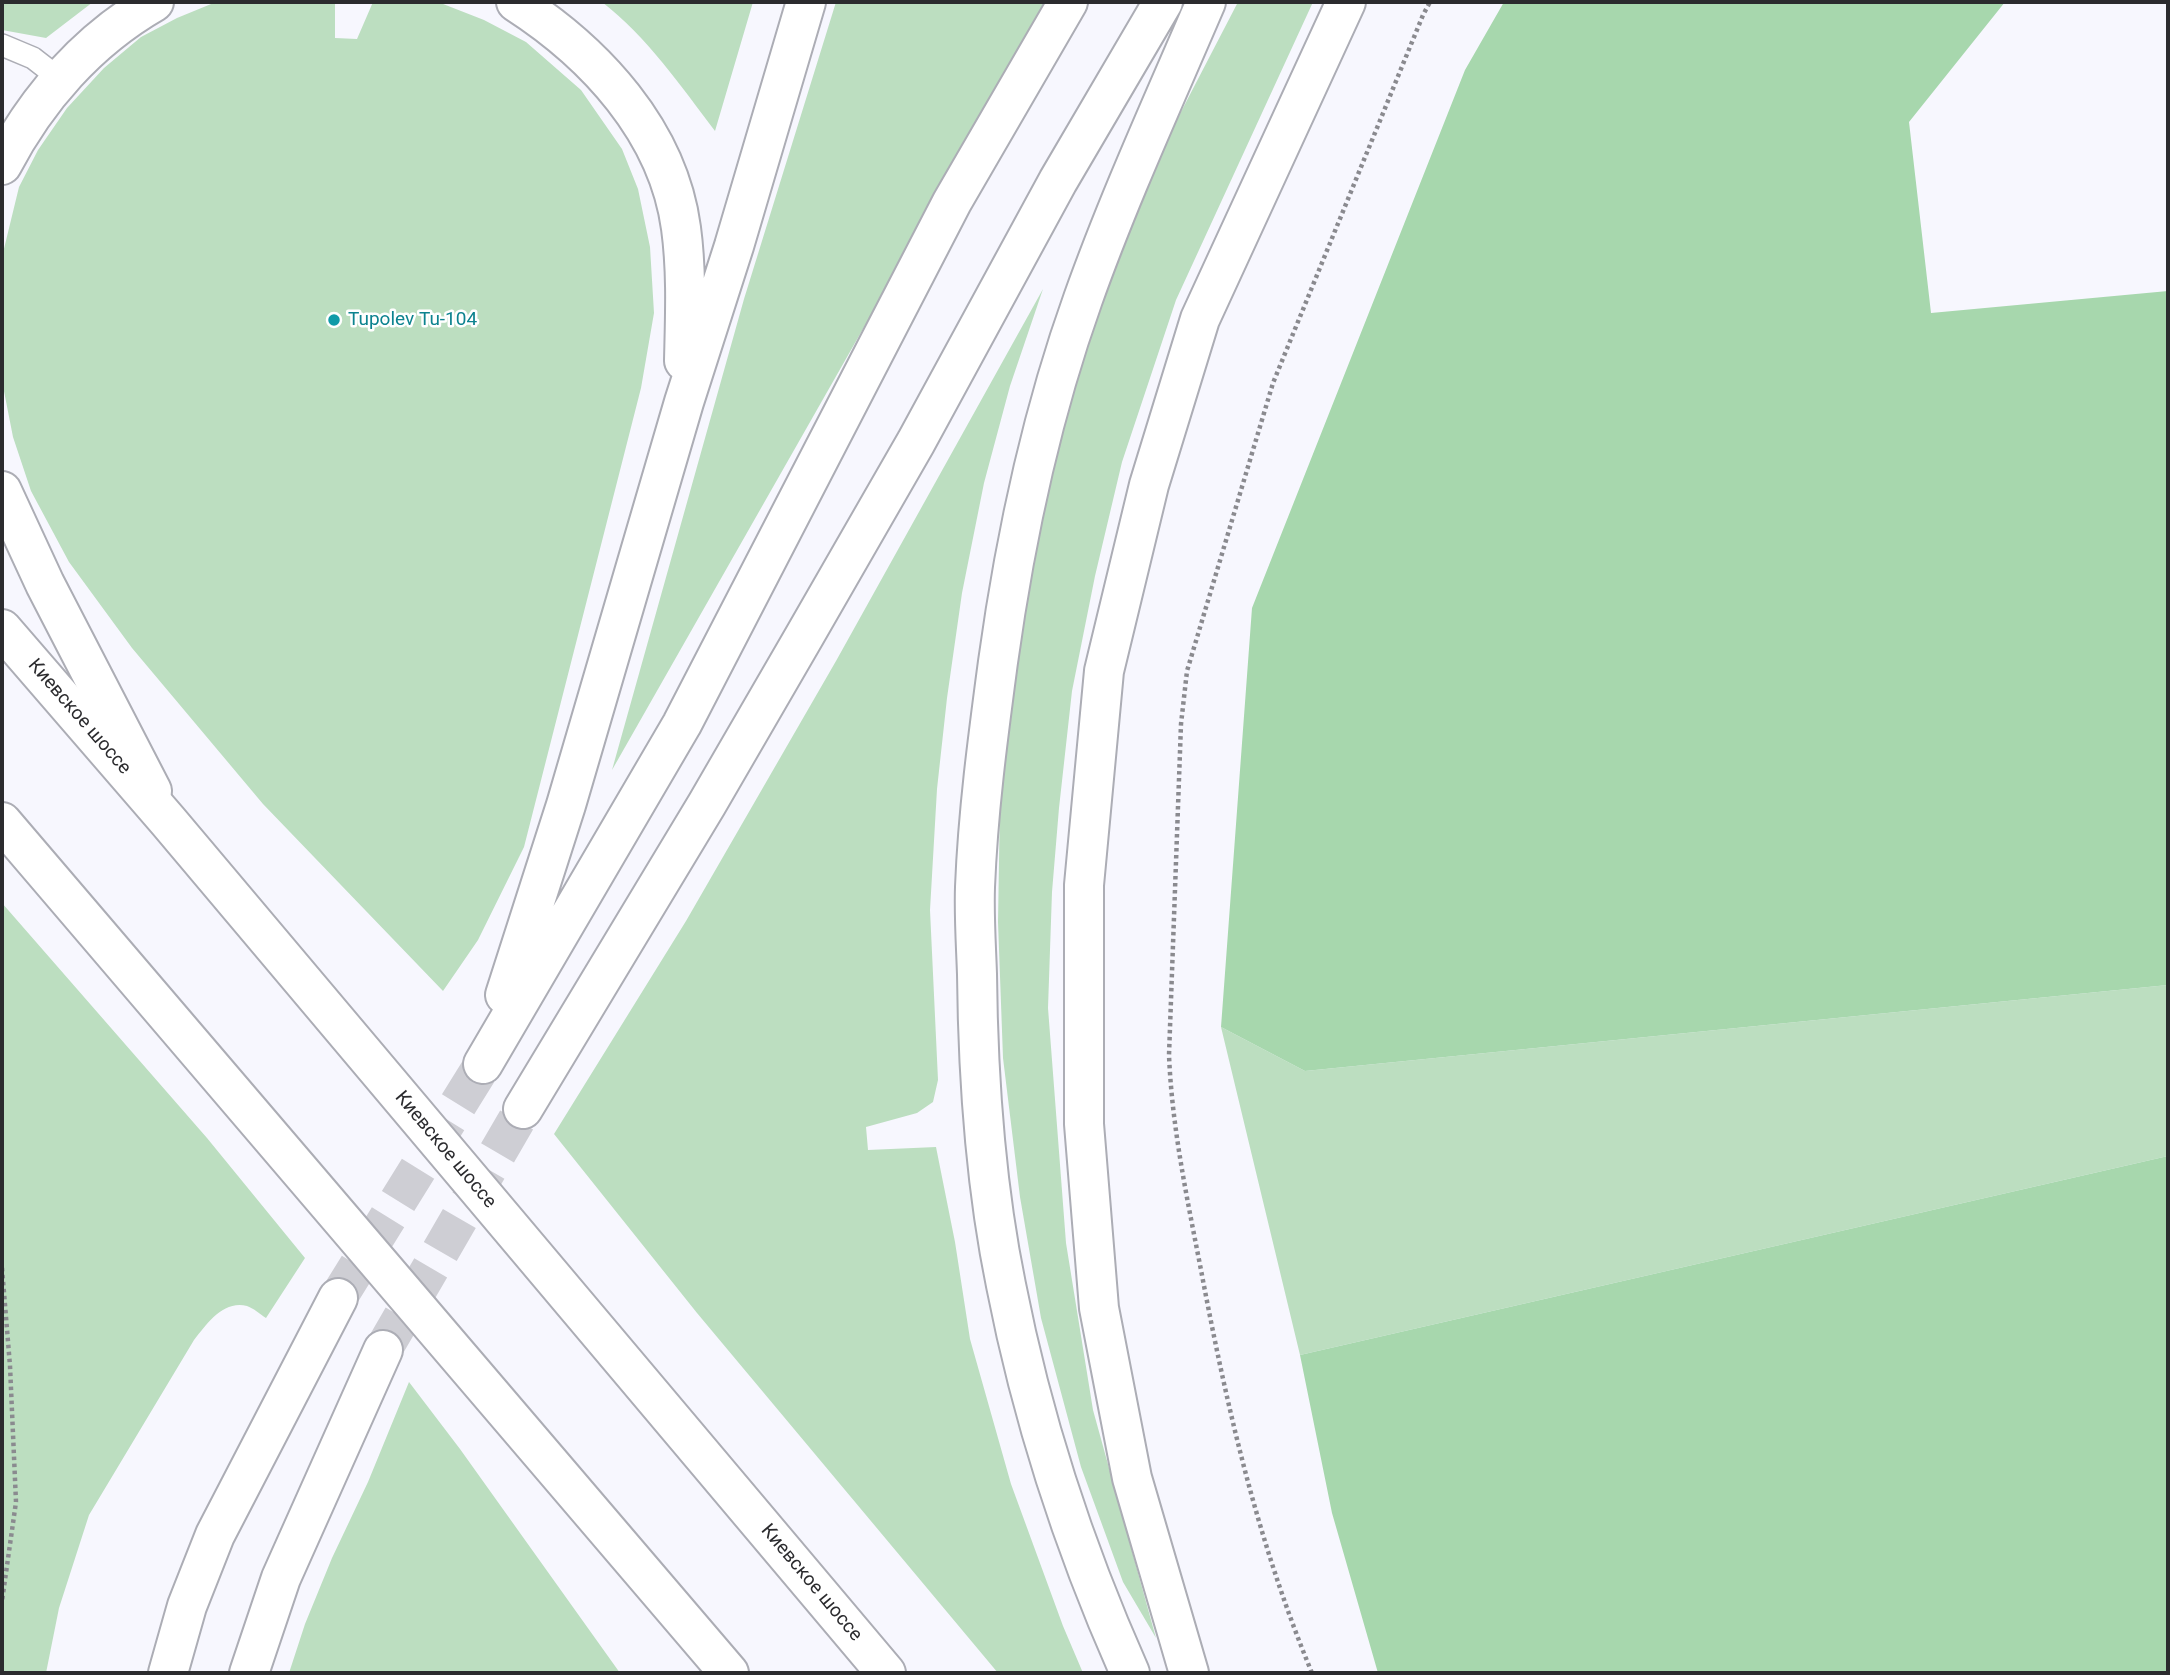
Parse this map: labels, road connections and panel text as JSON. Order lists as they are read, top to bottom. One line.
{"streets":{"main road":["Киевское шоссе"]},"places":["Tupolev Tu-104"]}
